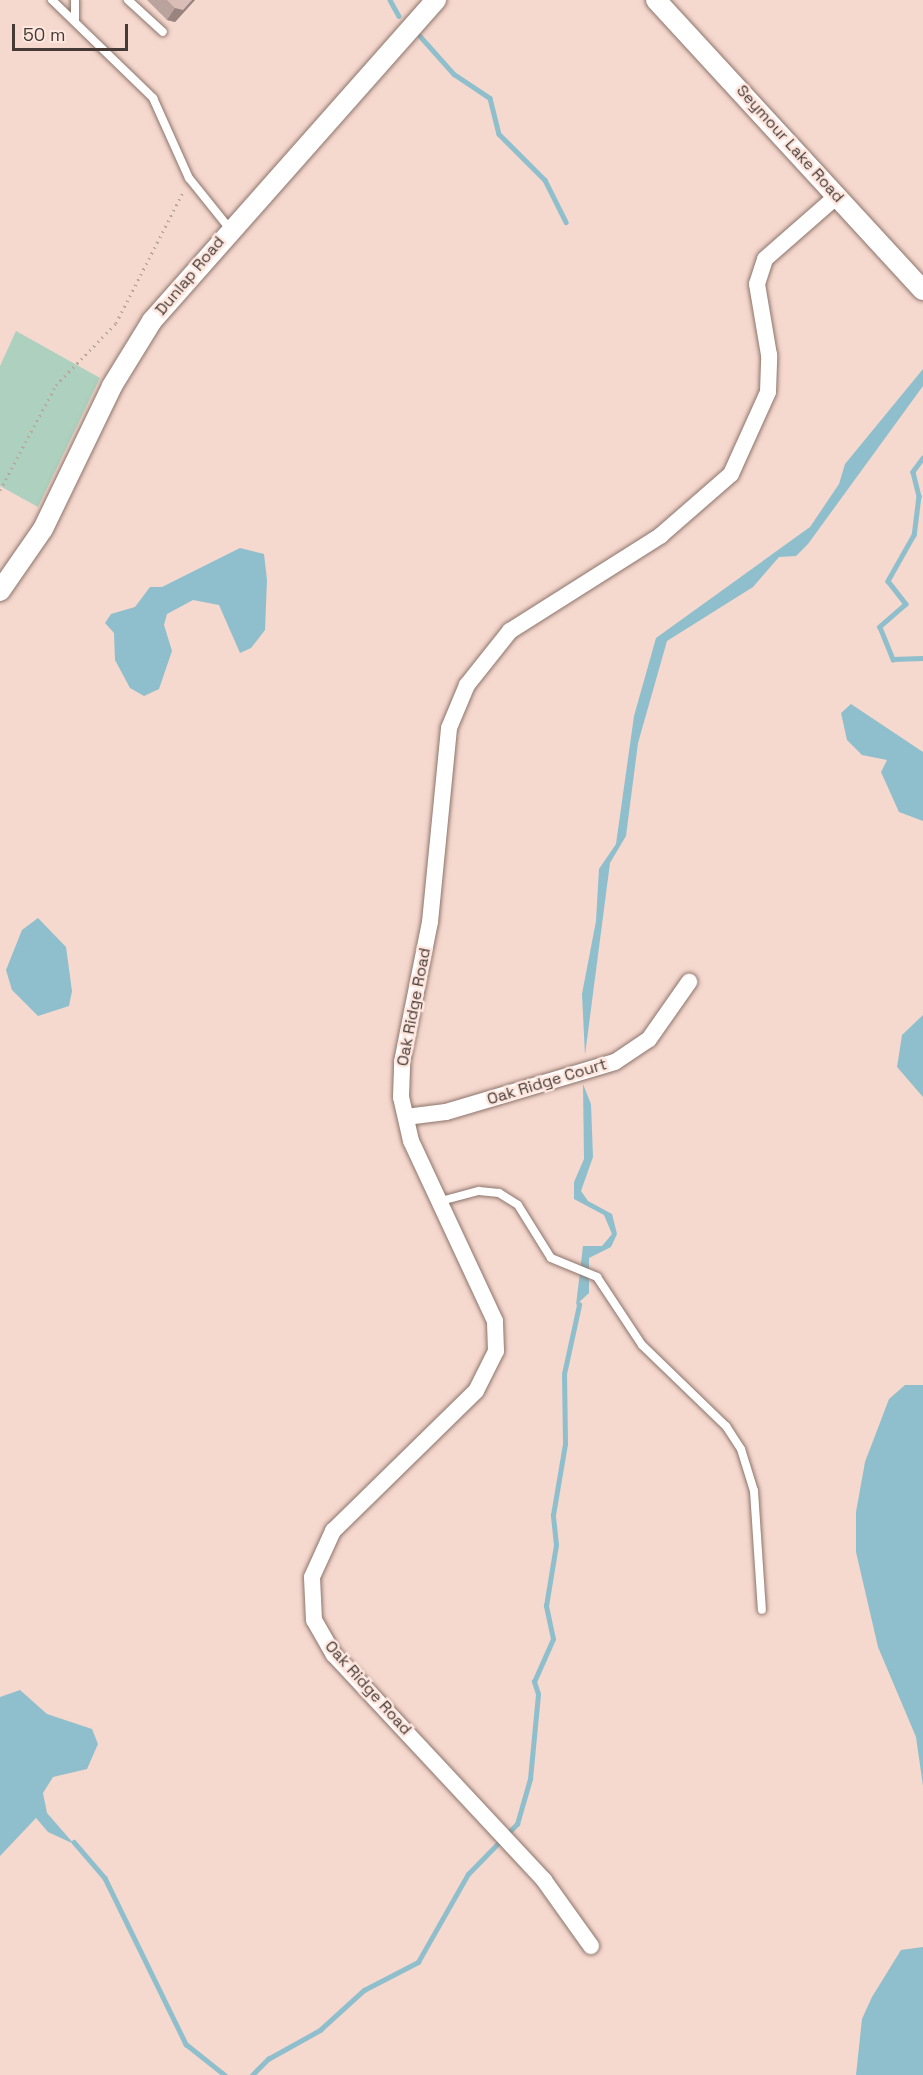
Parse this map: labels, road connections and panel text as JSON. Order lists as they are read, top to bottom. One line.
{"streets":{"street":["Seymour Lake Road","Dunlap Road","Oak Ridge Road","Oak Ridge Court"]},"crossings":[["Seymour Lake Road","Oak Ridge Road"],["Oak Ridge Road","Oak Ridge Court"]],"scale_bar":"50 m"}
